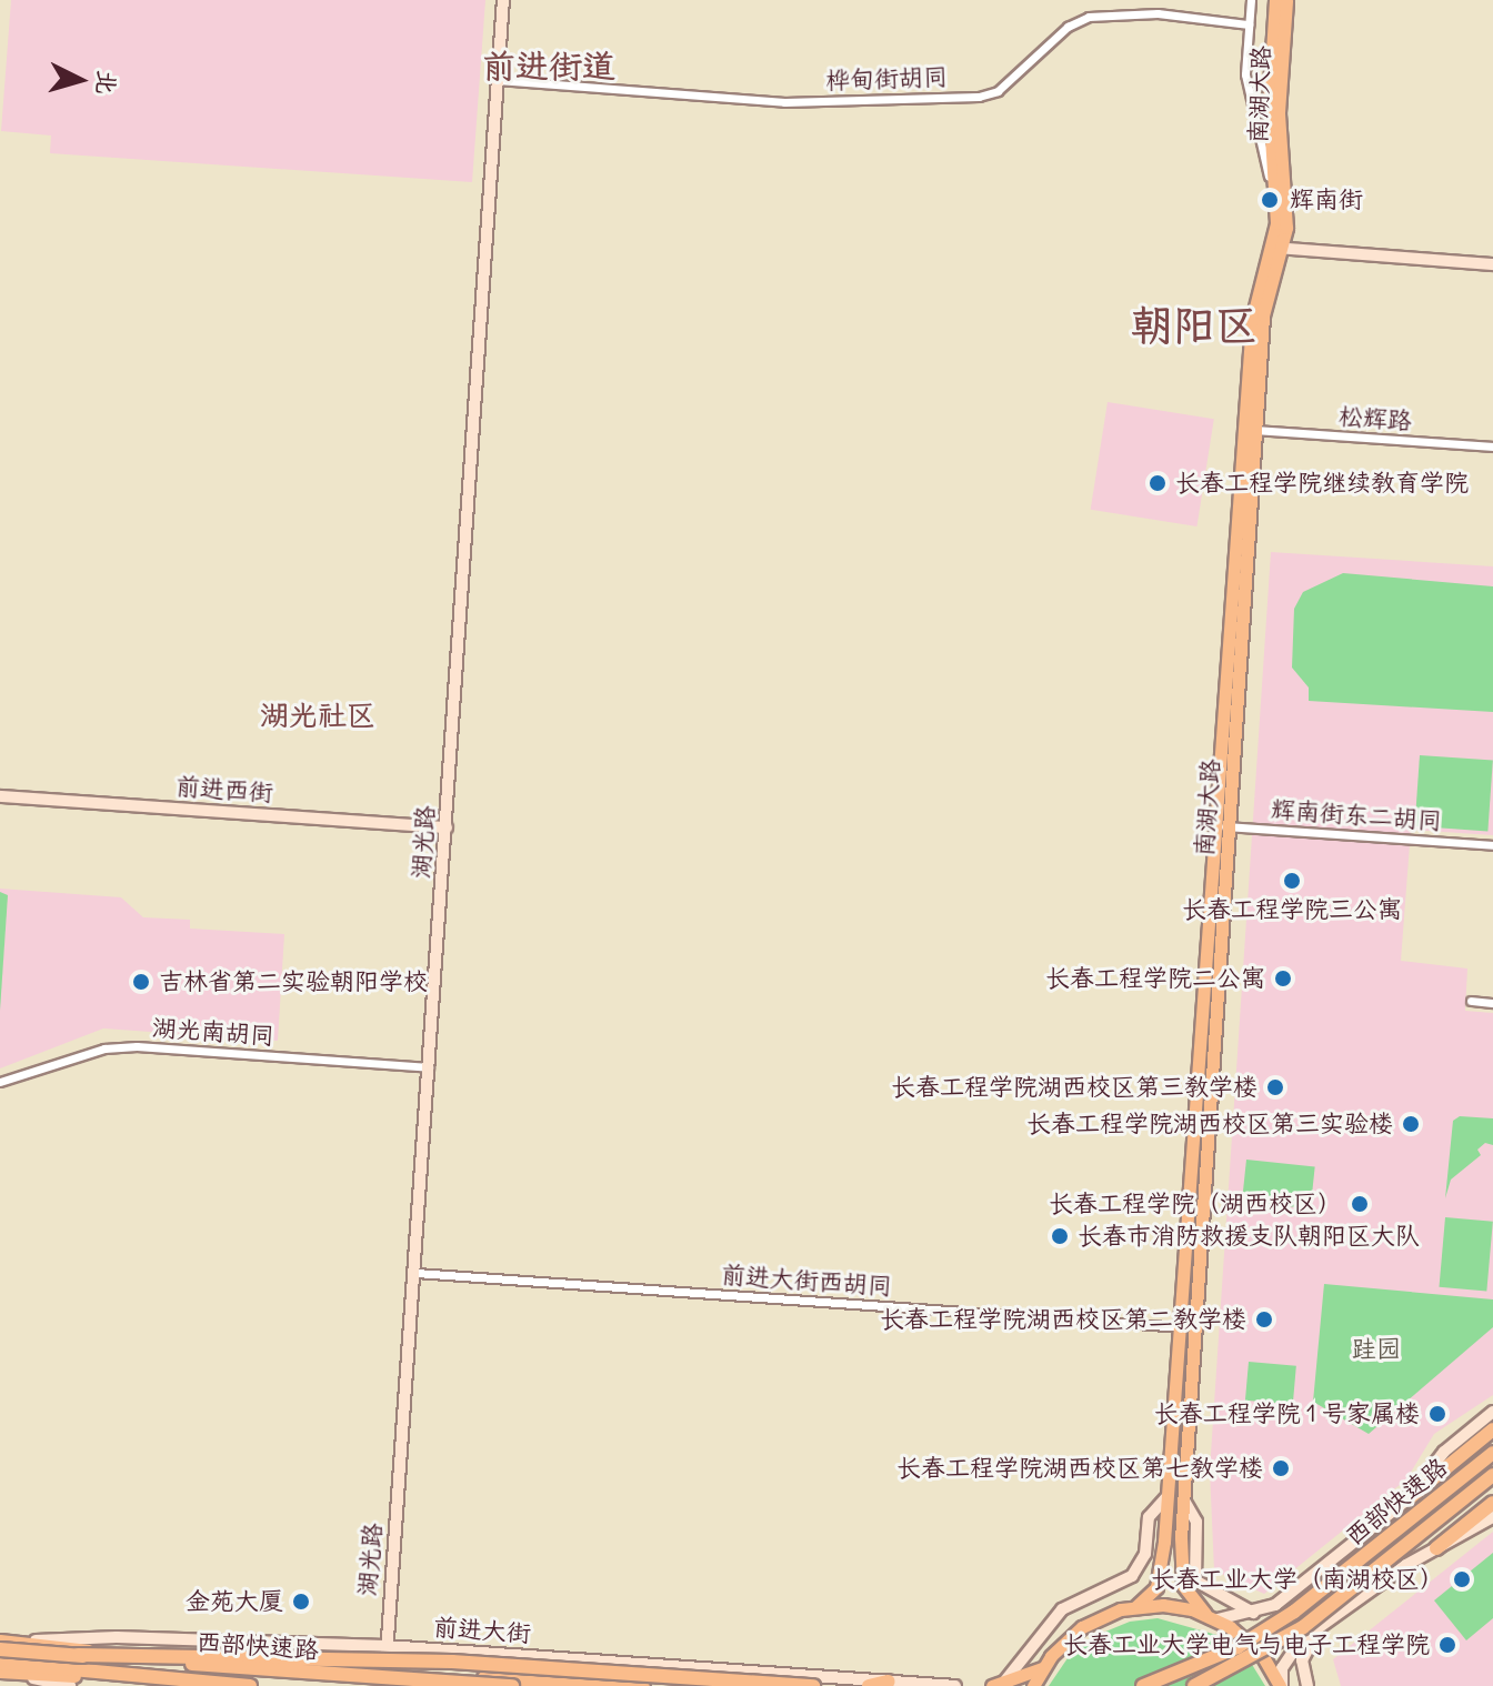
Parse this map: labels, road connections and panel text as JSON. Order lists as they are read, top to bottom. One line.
{"streets":{"highway":["西部快速路"],"main road":["南湖大路","前进大街"],"street":["桦甸街胡同","松辉路","前进西街","辉南街东二胡同","湖光路","湖光南胡同","前进大街西胡同"]},"crossings":[["桦甸街胡同","湖光路"],["南湖大路","松辉路"],["南湖大路","辉南街东二胡同"],["南湖大路","前进大街西胡同"],["前进西街","湖光路"],["湖光路","湖光南胡同"],["湖光路","前进大街西胡同"],["湖光路","前进大街"],["西部快速路","前进大街"]],"districts":["前进街道","朝阳区","湖光社区"],"parks":["跬园"],"places":["辉南街","长春工程学院继续教育学院","长春工程学院三公寓","长春工程学院二公寓","吉林省第二实验朝阳学校","长春工程学院湖西校区第三教学楼","长春工程学院湖西校区第三实验楼","长春工程学院（湖西校区）","长春市消防救援支队朝阳区大队","长春工程学院湖西校区第二教学楼","长春工程学院 1 号家属楼","长春工程学院湖西校区第七教学楼","长春工业大学（南湖校区）","金苑大厦","长春工业大学电气与电子工程学院"],"north":"right"}
